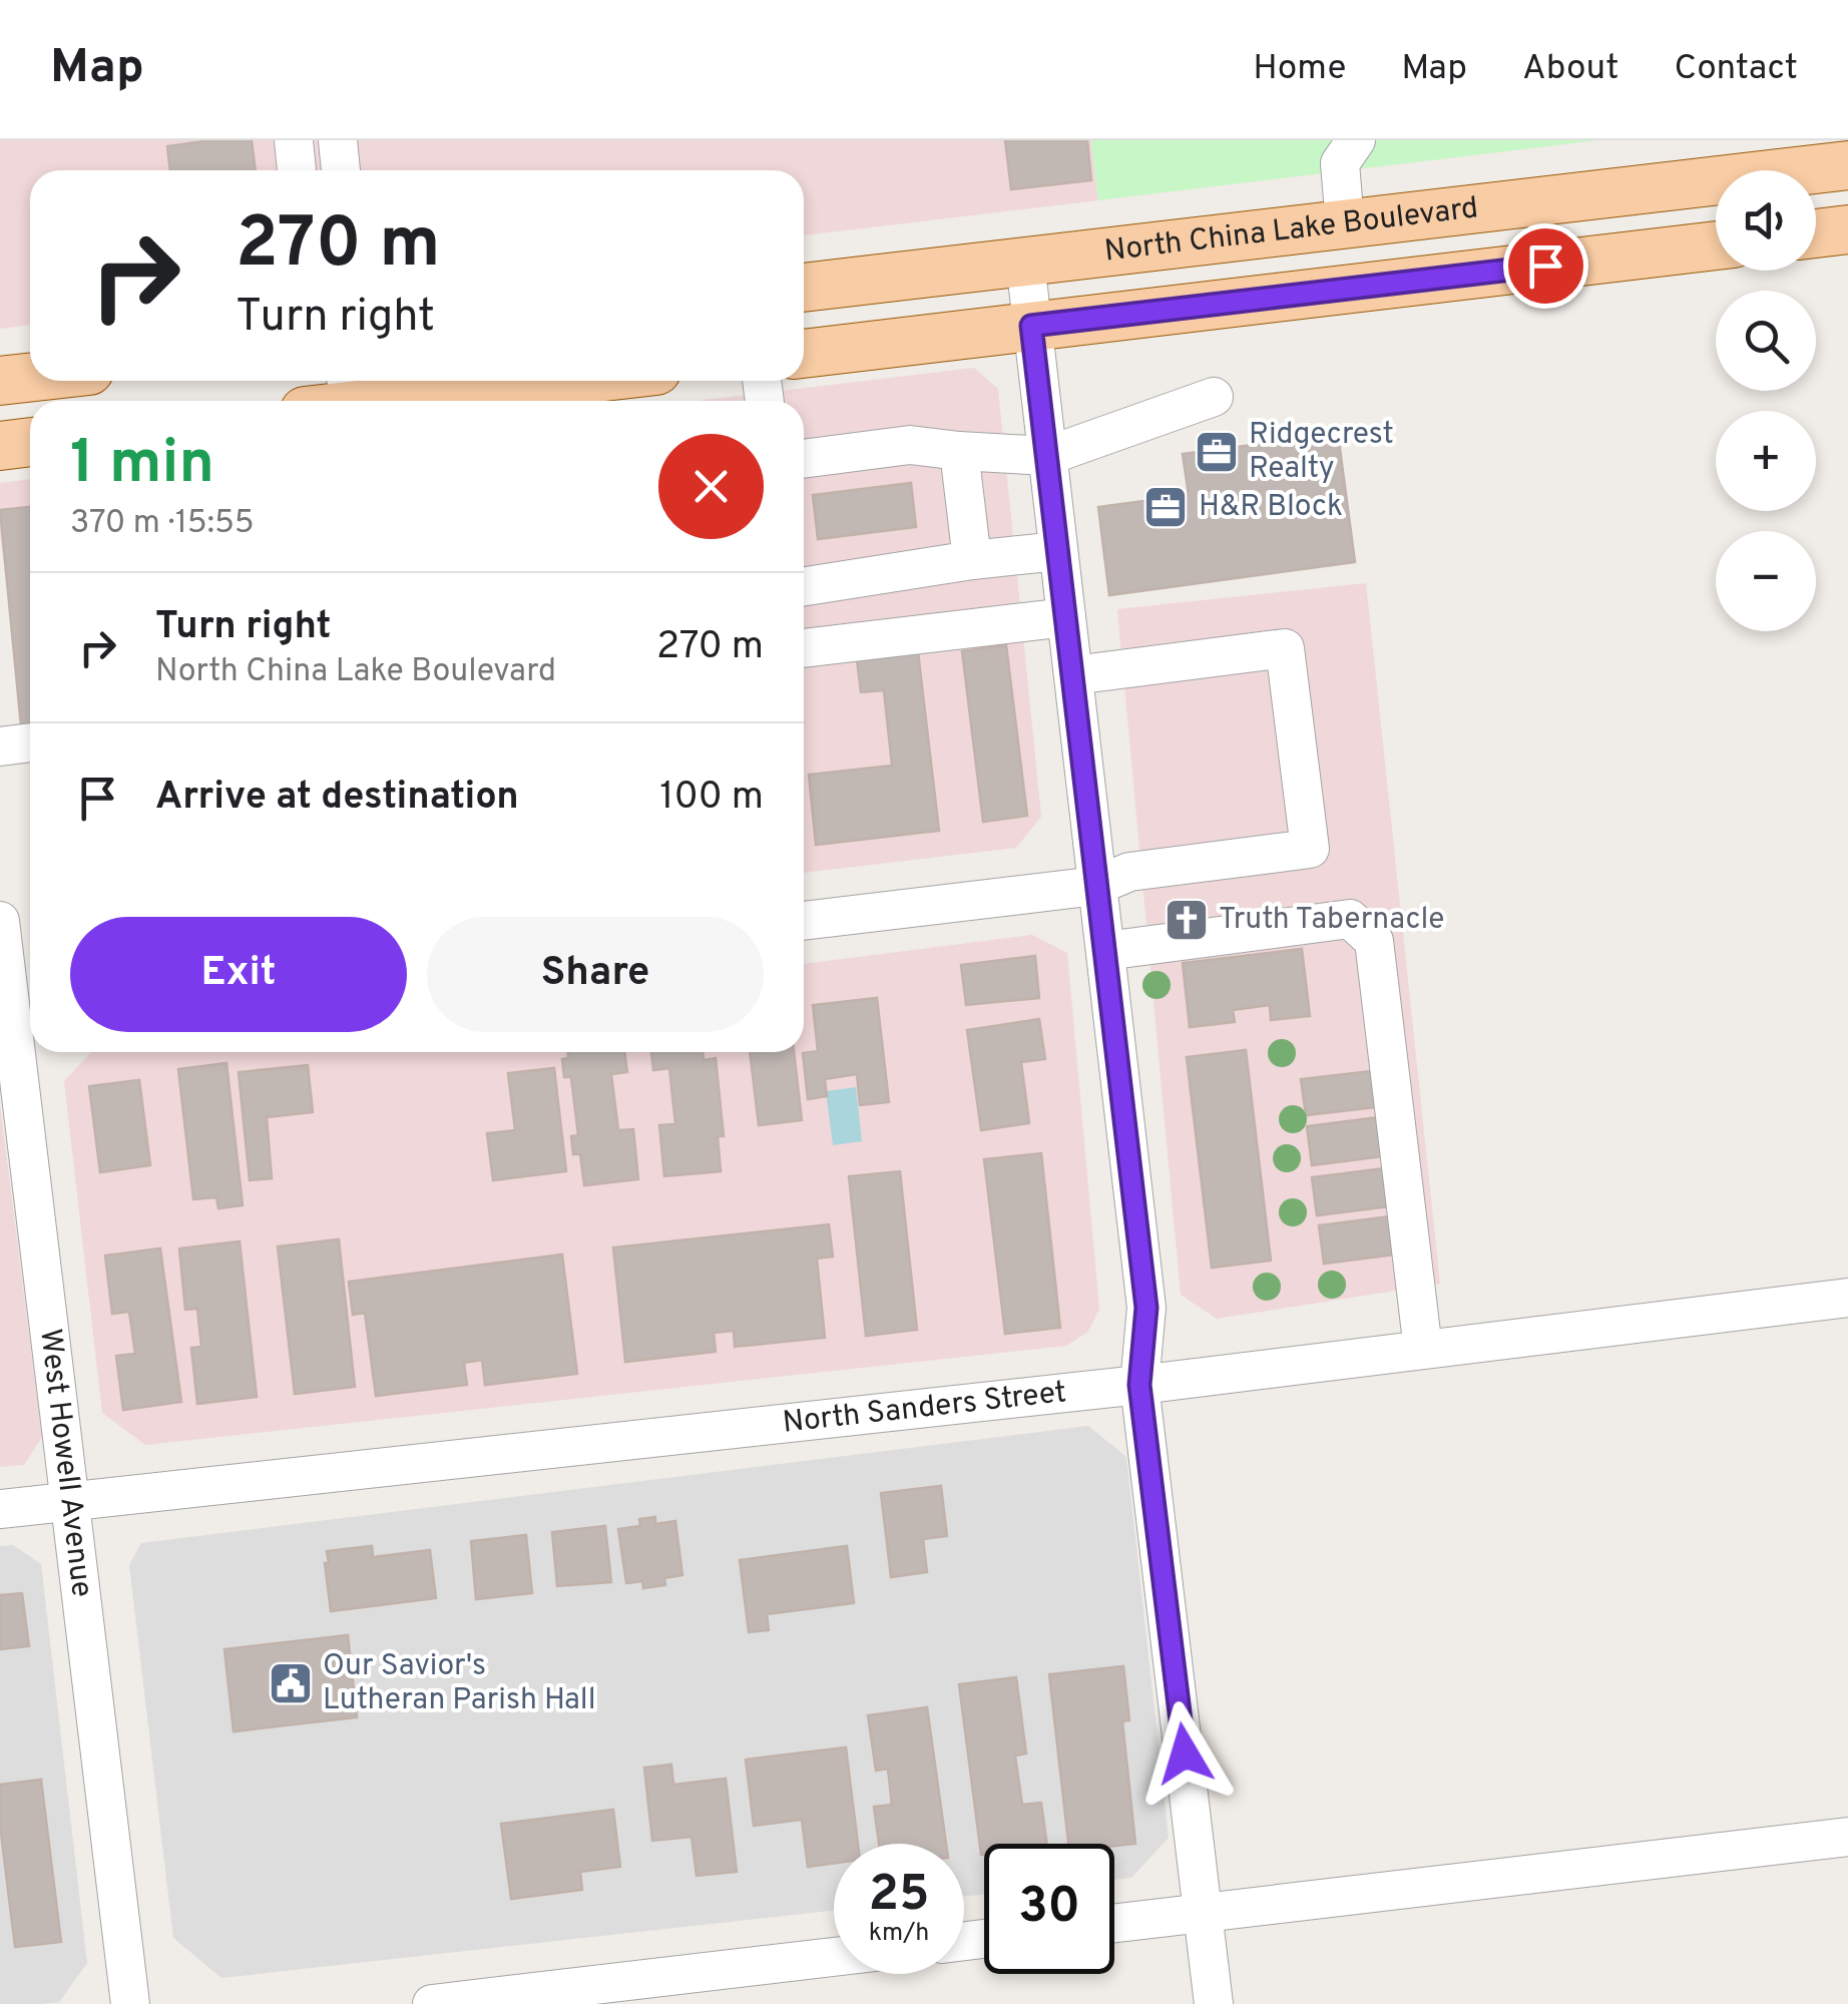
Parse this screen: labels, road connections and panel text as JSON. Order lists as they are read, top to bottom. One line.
{"streets":{"main road":["North China Lake Boulevard"],"street":["North Sanders Street","West Howell Avenue"]},"crossings":[["North Sanders Street","West Howell Avenue"]],"places":{"office":["Ridgecrest Realty","H&R Block"],"church":["Truth Tabernacle"],"public building":["Our Savior's Lutheran Parish Hall"]},"page":{"header":"Map","nav":["Home","Map","About","Contact"],"map_buttons":["+","−"],"turn":["270 m","Turn right"],"heading":["1 min","370 m · 15:55"],"list":[{"name":"Turn right","note":"North China Lake Boulevard","value":"270 m"},{"name":"Arrive at destination","value":"100 m"}],"buttons":["Exit","Share"],"speed":"25 km/h","limit":"30"}}
